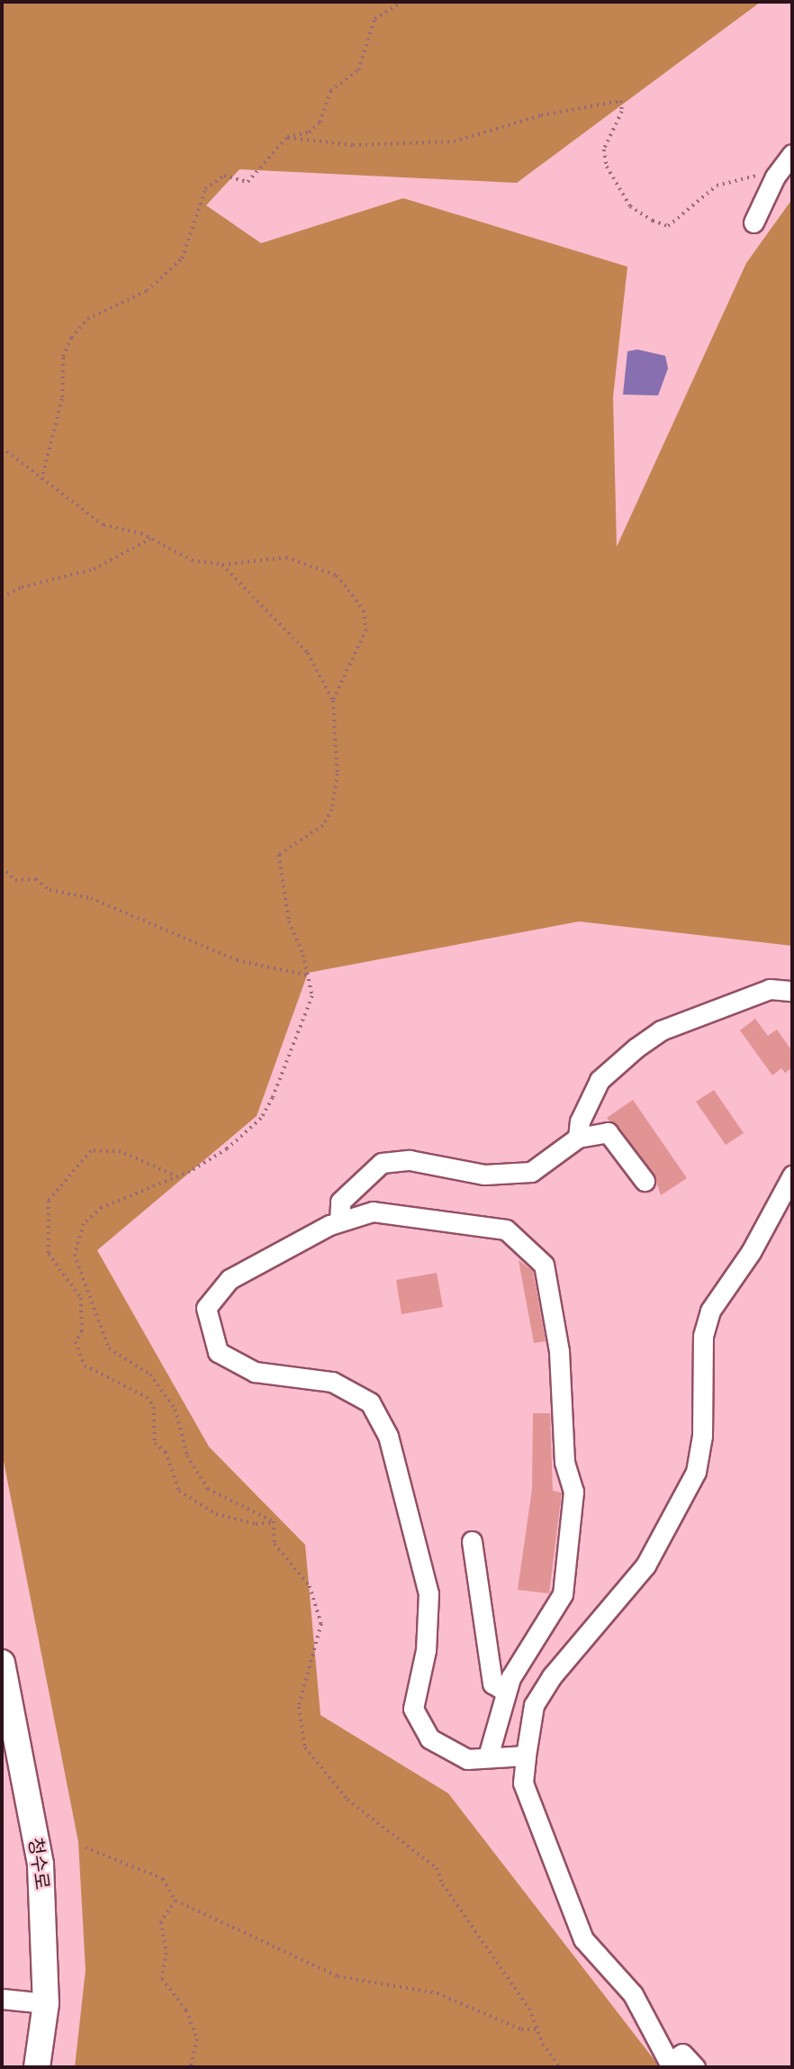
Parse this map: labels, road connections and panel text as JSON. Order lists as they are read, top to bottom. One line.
{"streets":{"main road":["청수로"]}}
